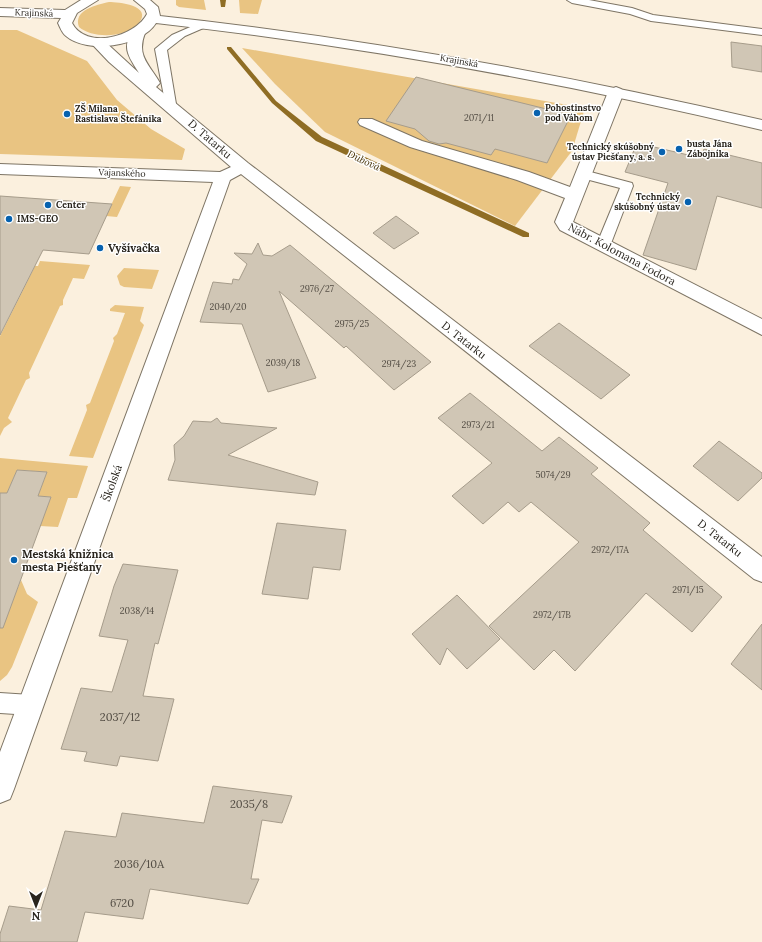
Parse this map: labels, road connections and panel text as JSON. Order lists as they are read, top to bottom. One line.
{"streets":{"street":["Krajinská","D. Tatarku","Vajanského","Nábr. Kolomana Fodora","Školská"]},"crossings":[["Krajinská","Nábr. Kolomana Fodora"],["D. Tatarku","Vajanského"],["Vajanského","Školská"]],"water":["Dubová"],"places":["Pohostinstvo pod Váhom","ZŠ Milana Rastislava Štefánika","busta Jána Zábojníka","Technický skúšobný ústav Piešťany, a. s.","Technický skúšobný ústav","Center","IMS-GEO","Vyšívačka","Mestská knižnica mesta Piešťany"],"house_numbers":["2071/11","2976/27","2040/20","2975/25","2039/18","2974/23","2973/21","5074/29","2972/17A","2971/15","2038/14","2972/17B","2037/12","2035/8","2036/10A","6720"],"north":"bottom"}
